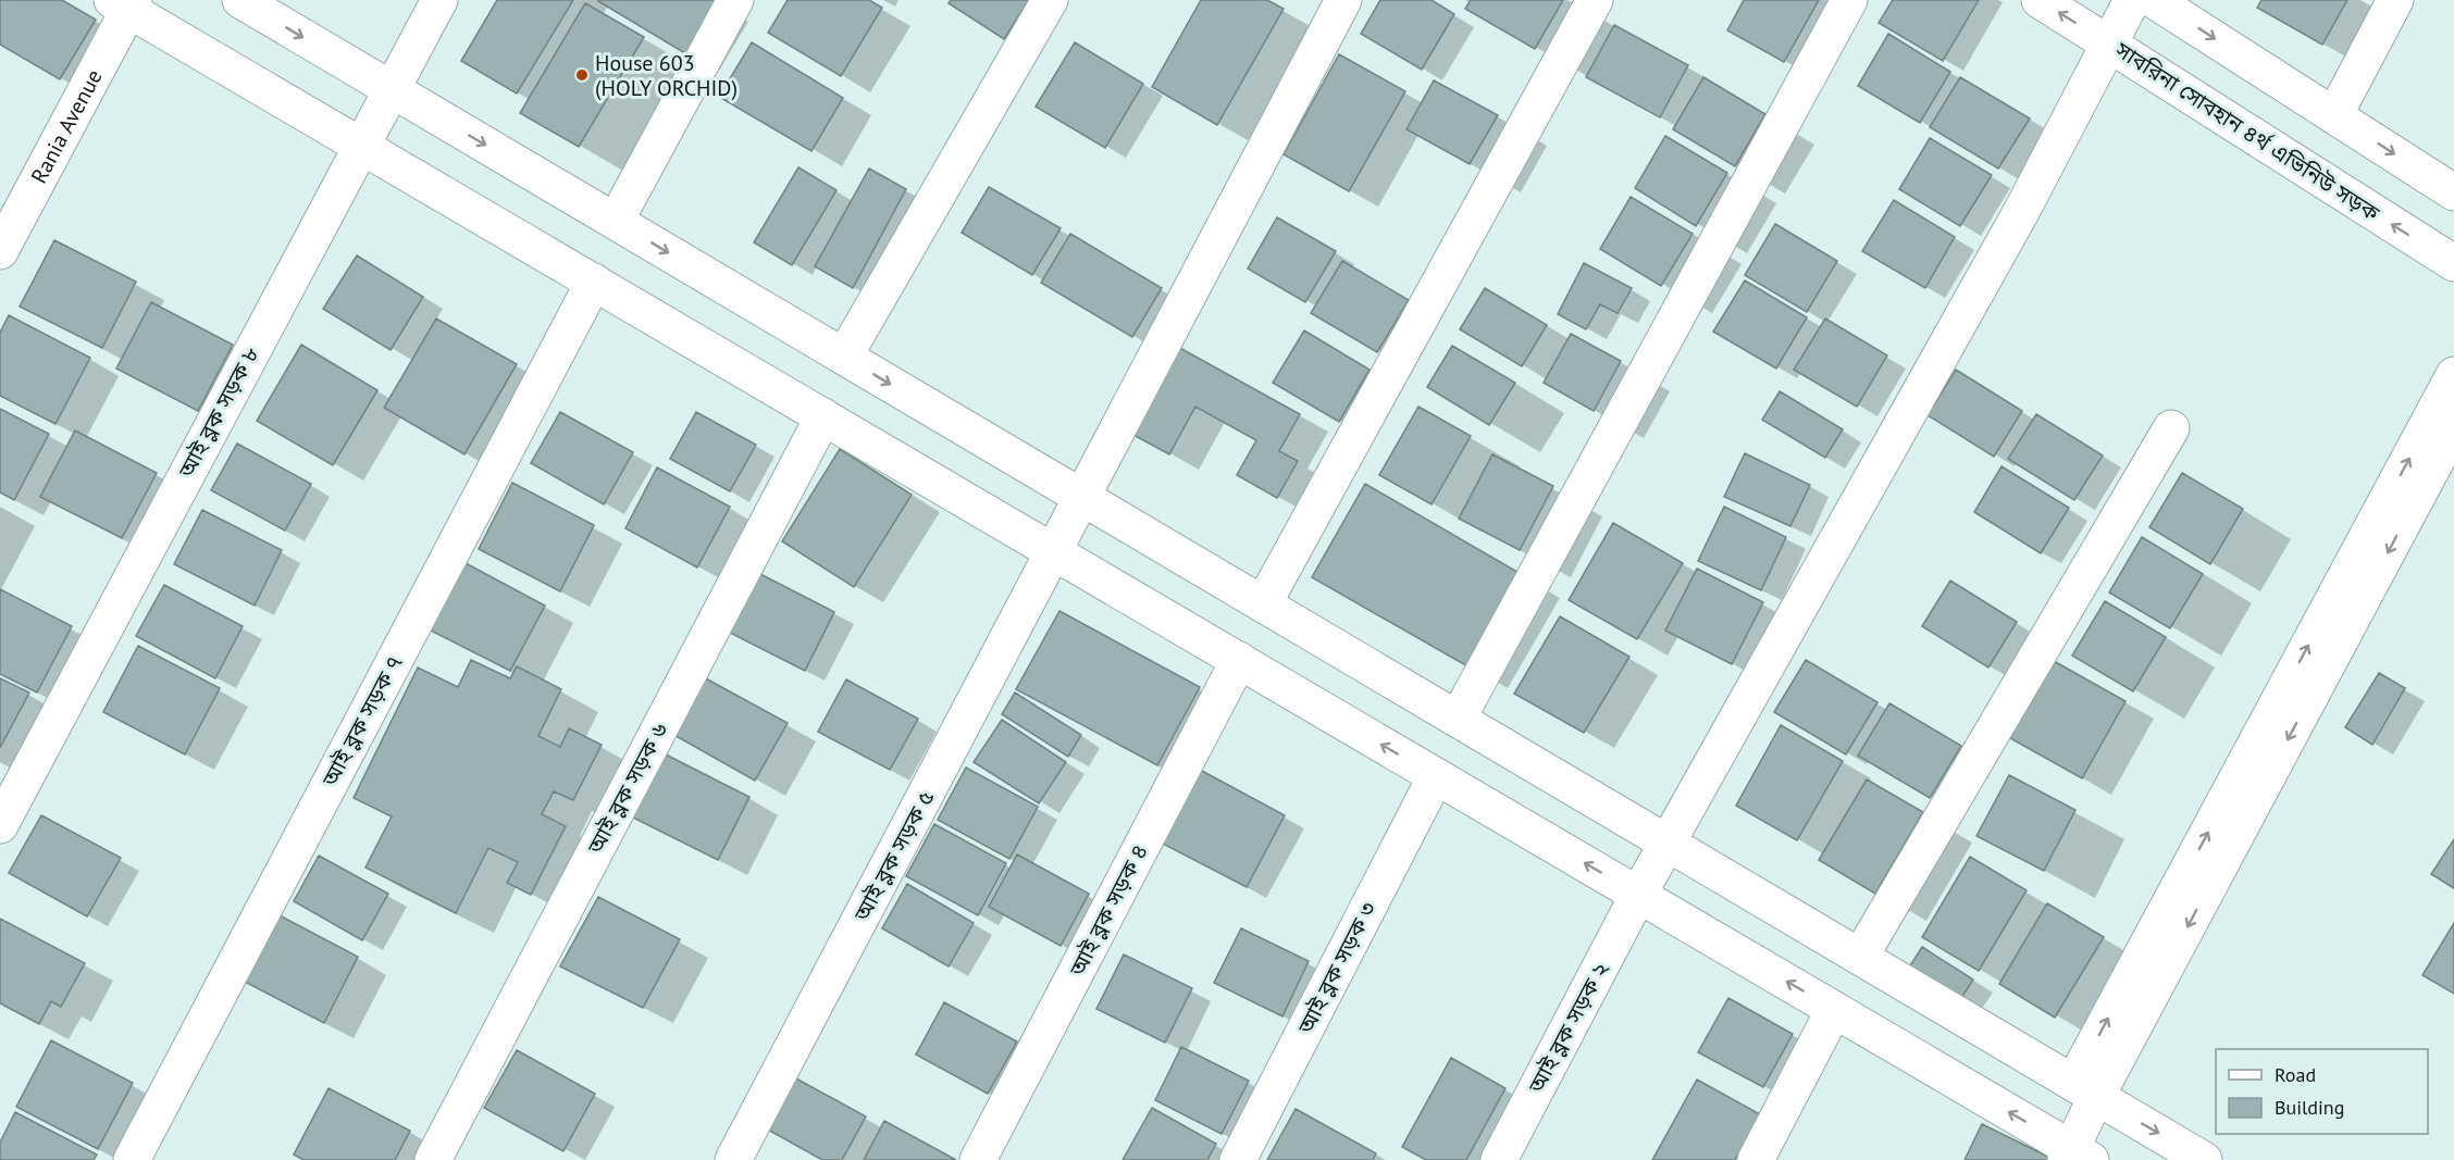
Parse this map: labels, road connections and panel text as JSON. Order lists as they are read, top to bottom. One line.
{"streets":{"street":["Rania Avenue","সাবরিনা সোবহান ৪র্থ এভিনিউ সড়ক","আই ব্লক সড়ক ৮","আই ব্লক সড়ক ৭","আই ব্লক সড়ক ৬","আই ব্লক সড়ক ৫","আই ব্লক সড়ক ৪","আই ব্লক সড়ক ৩","আই ব্লক সড়ক ২"]},"crossings":[["সাবরিনা সোবহান ৪র্থ এভিনিউ সড়ক","আই ব্লক সড়ক ২"]],"places":["House 603 (HOLY ORCHID)"],"legend":["Road","Building"]}
